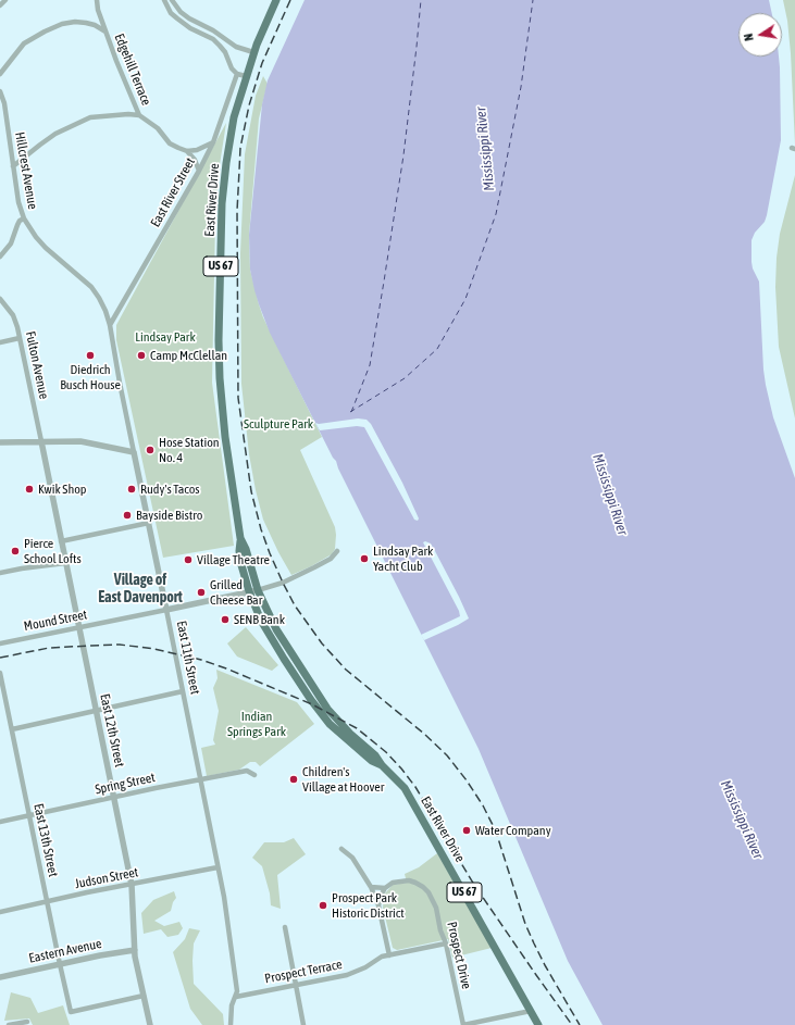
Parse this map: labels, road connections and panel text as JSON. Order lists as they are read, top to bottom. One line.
{"streets":{"main road":["East River Drive","US 67"],"street":["Edgehill Terrace","Hillcrest Avenue","East River Street","Fulton Avenue","Mound Street","East 11th Street","East 12th Street","Spring Street","East 13th Street","Judson Street","Eastern Avenue","Prospect Drive","Prospect Terrace"]},"crossings":[["Edgehill Terrace","East River Street"],["Hillcrest Avenue","East River Street"],["Hillcrest Avenue","East 11th Street"],["East River Street","East 11th Street"],["East River Drive","Mound Street"],["Fulton Avenue","East 12th Street"],["Mound Street","East 11th Street"],["Mound Street","East 12th Street"],["East 11th Street","Spring Street"],["East 11th Street","Judson Street"],["East 11th Street","Prospect Terrace"],["East 12th Street","Spring Street"],["East 12th Street","East 13th Street"],["East 12th Street","Judson Street"],["East 12th Street","Eastern Avenue"],["Spring Street","East 13th Street"],["East 13th Street","Judson Street"],["East 13th Street","Eastern Avenue"],["Prospect Drive","Prospect Terrace"]],"districts":["Village of East Davenport"],"water":["Mississippi River"],"parks":["Lindsay Park","Sculpture Park","Indian Springs Park"],"places":["Diedrich Busch House","Camp McClellan","Hose Station No. 4","Kwik Shop","Rudy's Tacos","Bayside Bistro","Pierce School Lofts","Lindsay Park Yacht Club","Village Theatre","Grilled Cheese Bar","SENB Bank","Children's Village at Hoover","Water Company","Prospect Park Historic District"],"north":"left"}
